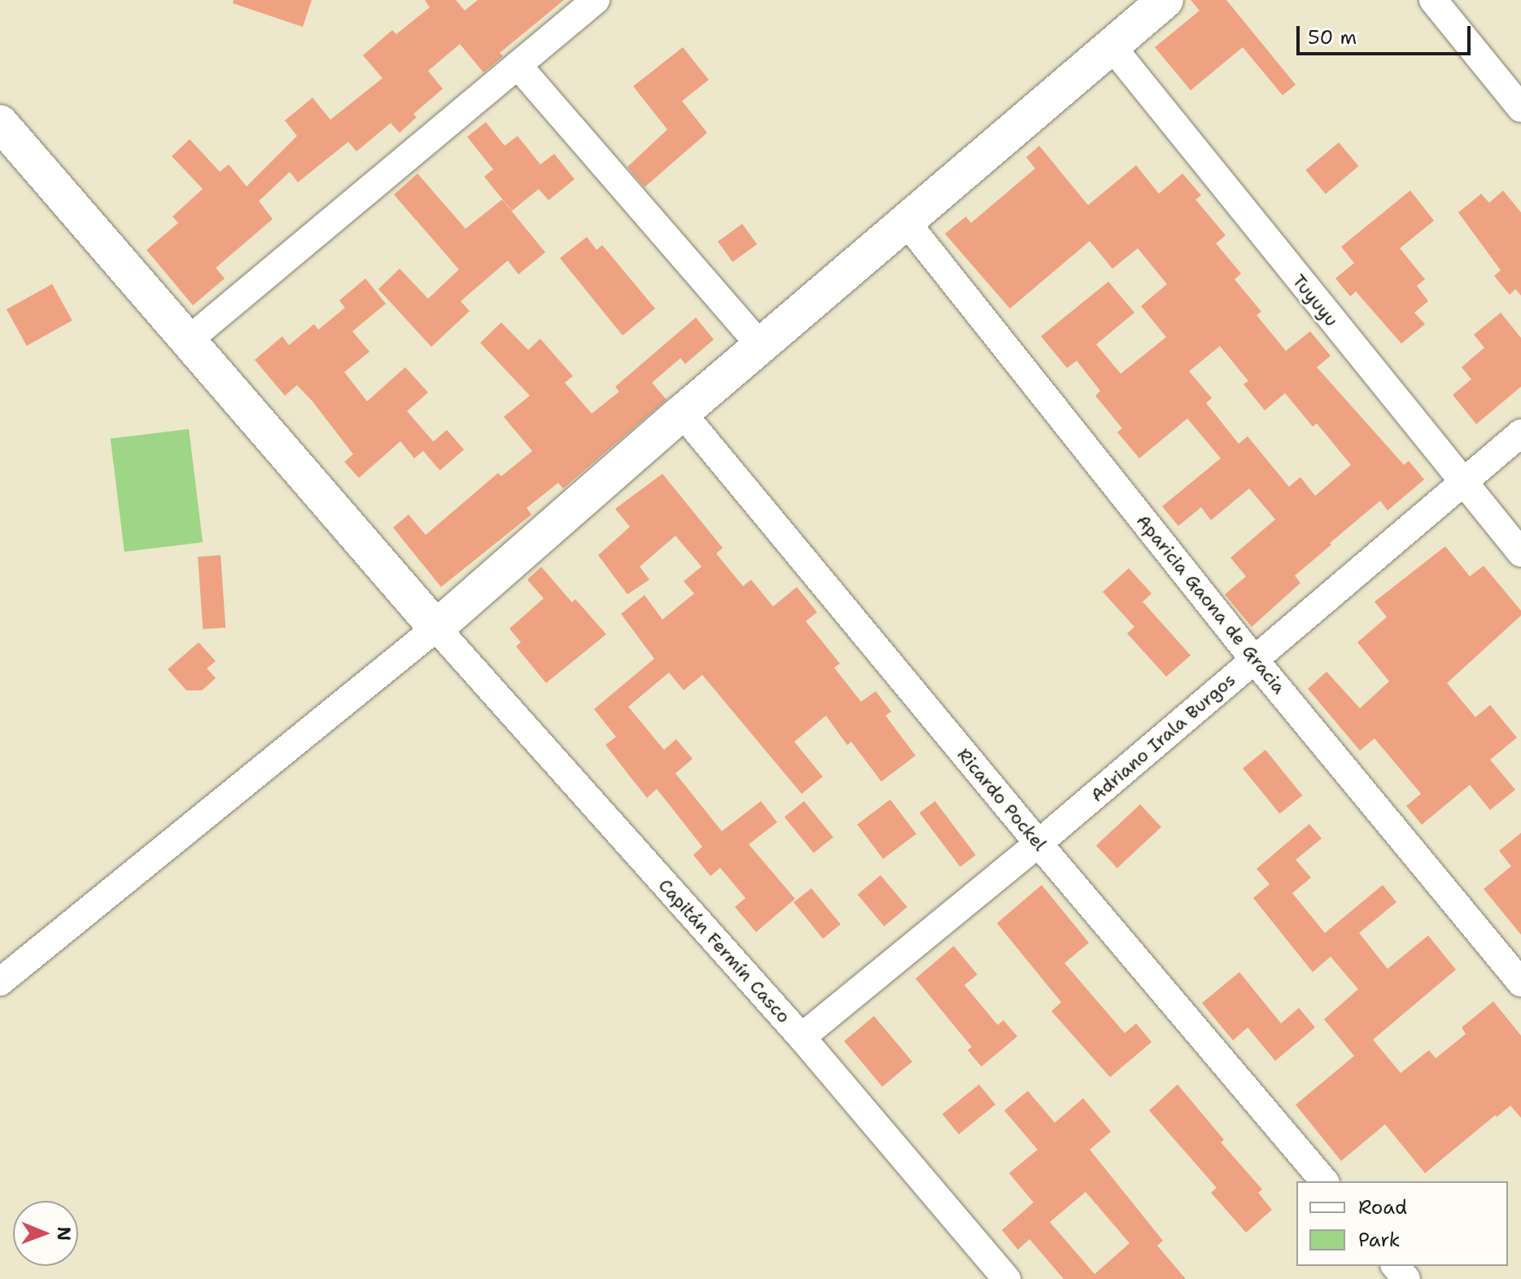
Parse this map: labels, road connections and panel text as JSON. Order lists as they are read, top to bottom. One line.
{"streets":{"street":["Tuyuyu","Aparicia Gaona de Gracia","Adriano Irala Burgos","Ricardo Pockel","Capitán Fermín Casco"]},"crossings":[["Tuyuyu","Adriano Irala Burgos"],["Aparicia Gaona de Gracia","Adriano Irala Burgos"],["Adriano Irala Burgos","Ricardo Pockel"],["Adriano Irala Burgos","Capitán Fermín Casco"]],"legend":["Road","Park"],"scale_bar":"50 m","north":"right"}
